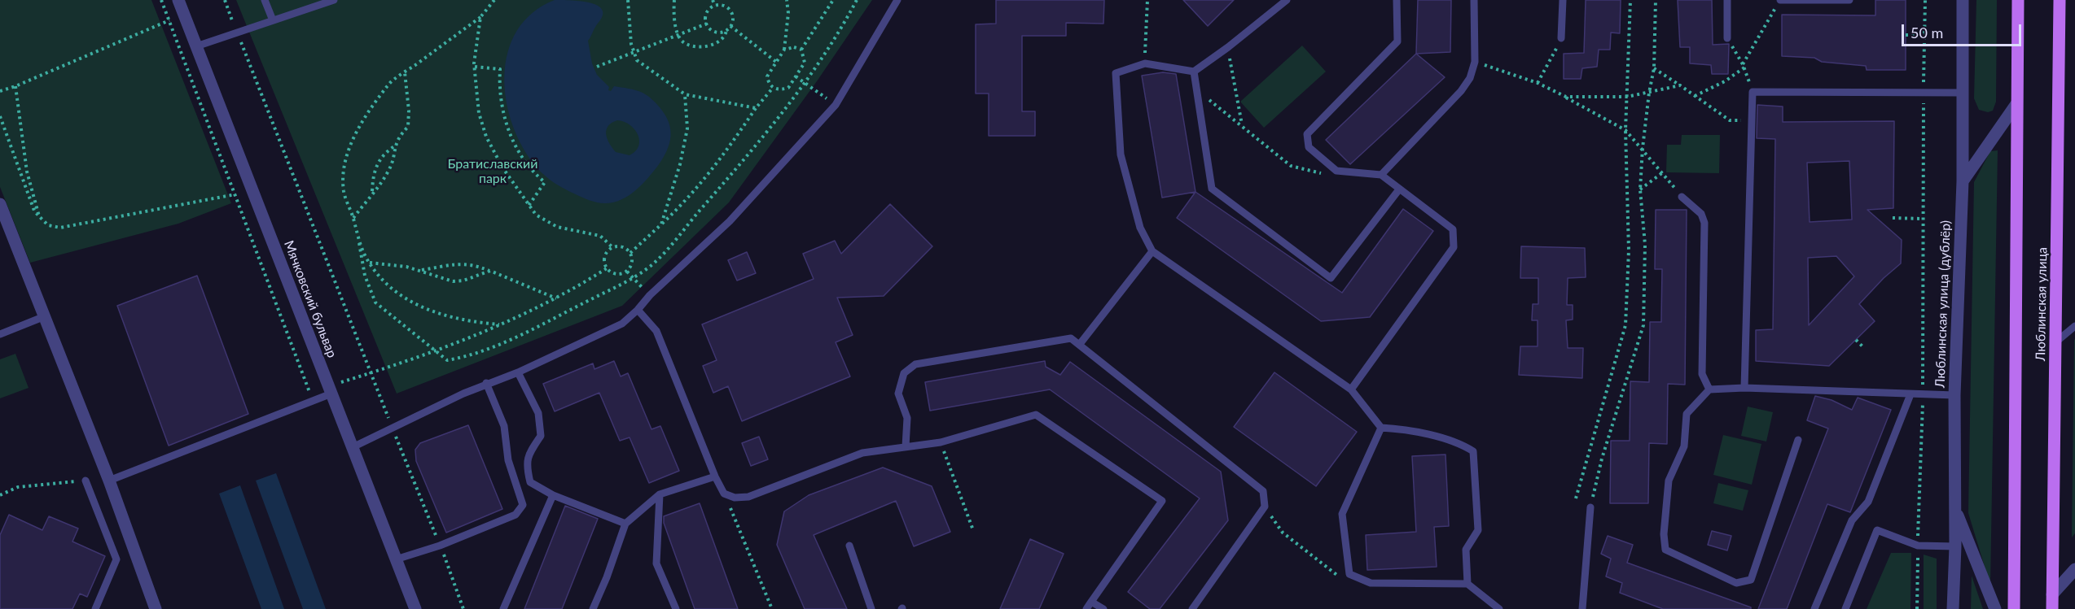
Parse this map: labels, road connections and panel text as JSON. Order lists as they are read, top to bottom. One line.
{"streets":{"main road":["Люблинская улица"],"street":["Мячковский бульвар","Люблинская улица (дублёр)"]},"parks":["Братиславский парк"],"scale_bar":"50 m"}
